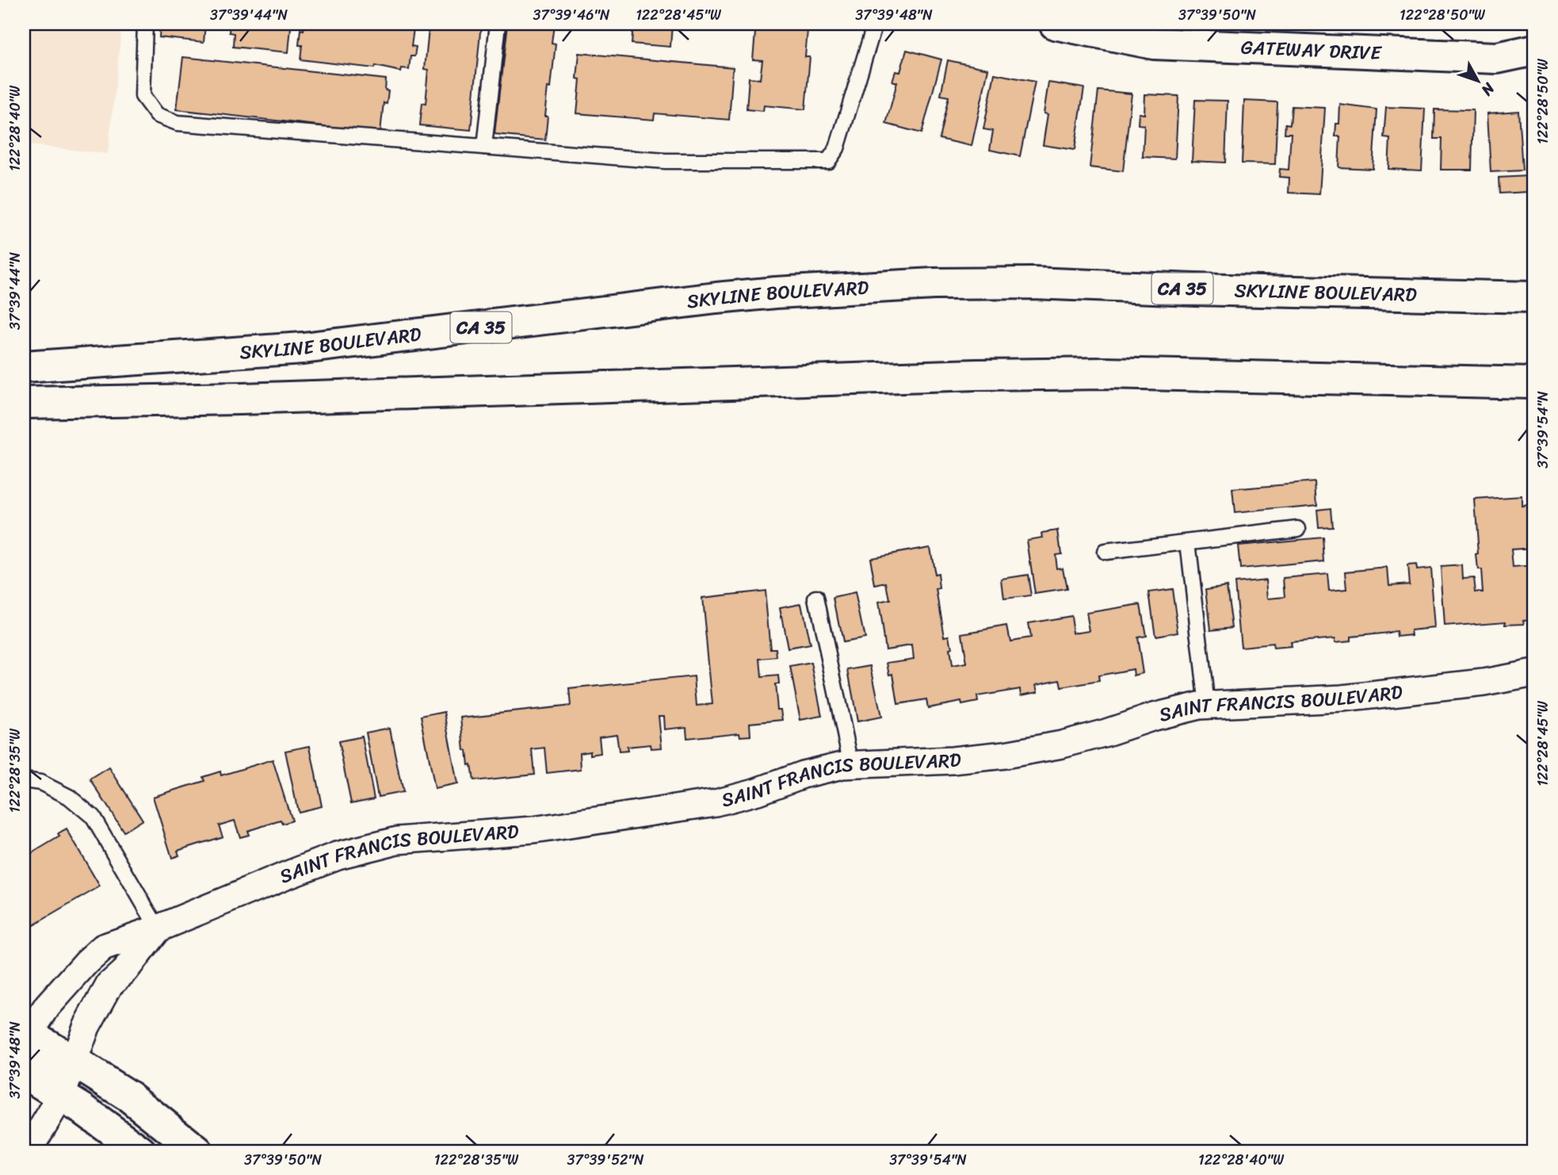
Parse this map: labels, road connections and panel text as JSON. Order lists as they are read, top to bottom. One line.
{"streets":{"main road":["GATEWAY DRIVE","CA 35","SKYLINE BOULEVARD"],"street":["SAINT FRANCIS BOULEVARD"]},"north":"bottom right","coordinates":["37°39'44\"N","37°39'46\"N","122°28'45\"W","37°39'48\"N","37°39'50\"N","122°28'50\"W","122°28'40\"W","37°39'54\"N","122°28'35\"W","37°39'52\"N"]}
